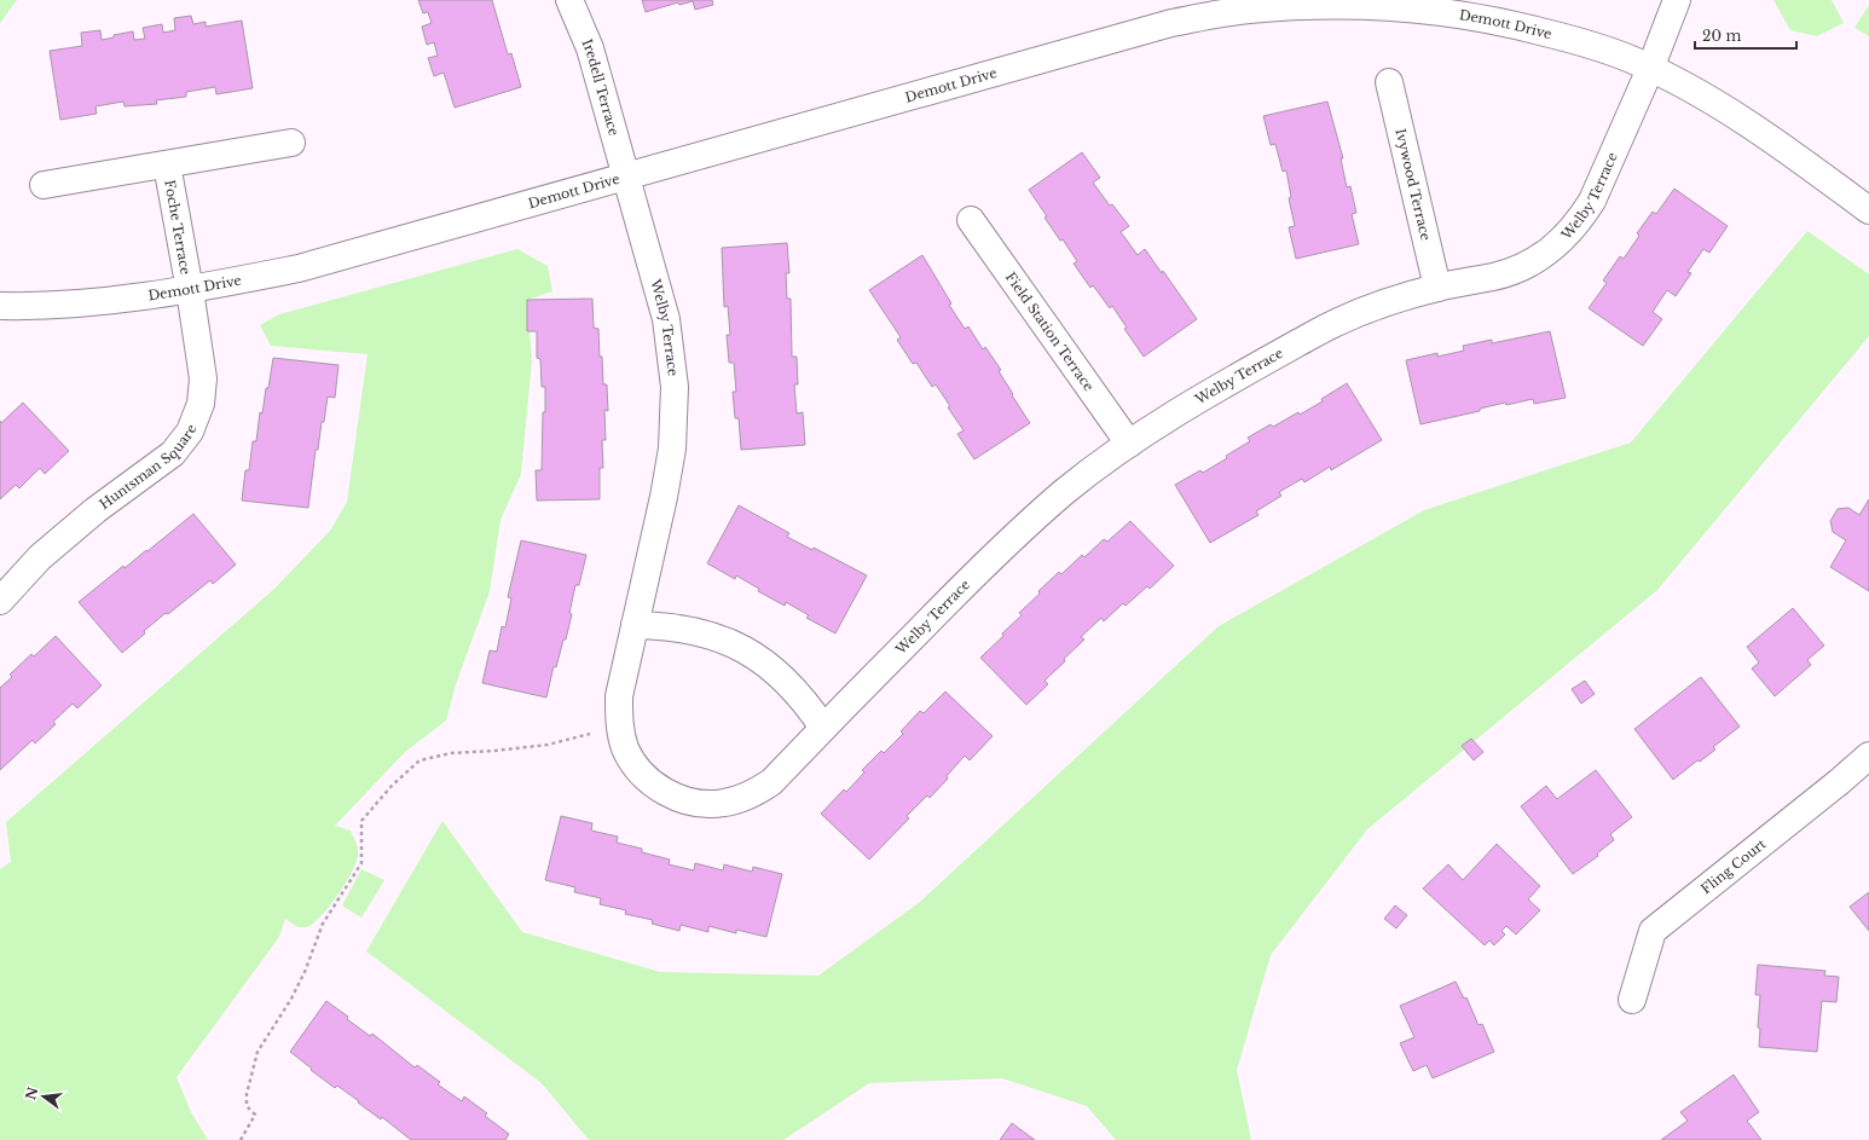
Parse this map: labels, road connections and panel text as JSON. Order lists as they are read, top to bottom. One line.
{"streets":{"street":["Demott Drive","Iredell Terrace","Ivywood Terrace","Welby Terrace","Foche Terrace","Field Station Terrace","Huntsman Square","Fling Court"]},"crossings":[["Demott Drive","Iredell Terrace"],["Demott Drive","Welby Terrace"],["Demott Drive","Foche Terrace"],["Demott Drive","Huntsman Square"],["Iredell Terrace","Welby Terrace"],["Ivywood Terrace","Welby Terrace"],["Welby Terrace","Field Station Terrace"],["Foche Terrace","Huntsman Square"]],"scale_bar":"20 m","north":"left"}
